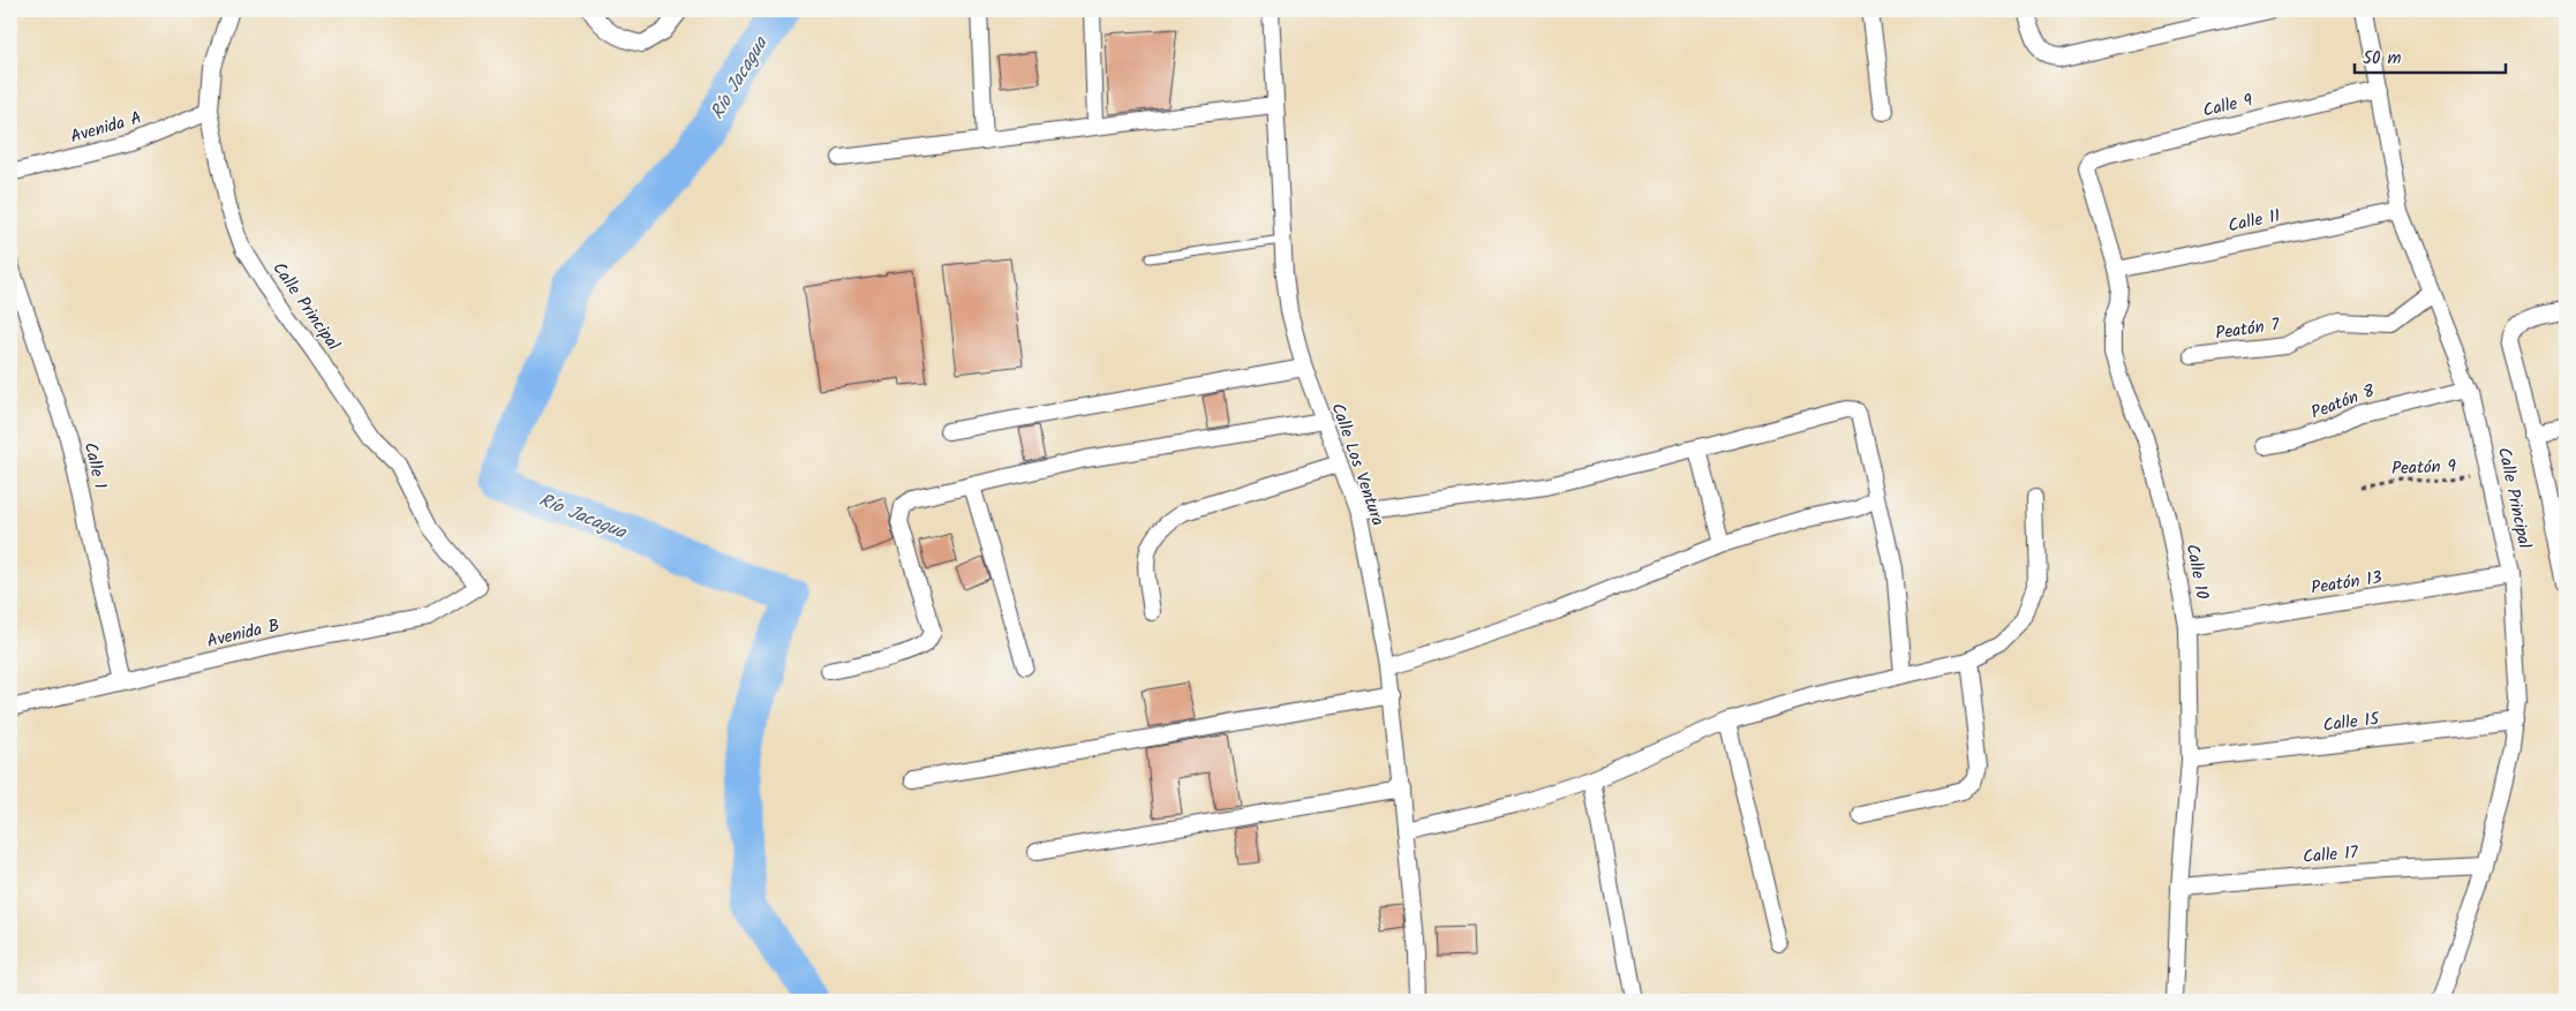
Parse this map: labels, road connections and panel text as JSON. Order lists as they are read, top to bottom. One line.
{"streets":{"street":["Calle 9","Avenida A","Calle 11","Calle Principal","Peatón 7","Peatón 8","Calle Los Ventura","Calle 1","Calle 10","Peatón 13","Avenida B","Calle 15","Calle 17"],"path":["Peatón 9"]},"crossings":[["Calle 9","Calle Principal"],["Calle 9","Calle 10"],["Avenida A","Calle Principal"],["Calle 11","Calle Principal"],["Calle 11","Calle 10"],["Calle Principal","Peatón 7"],["Calle Principal","Peatón 8"],["Calle Principal","Peatón 9"],["Calle Principal","Peatón 13"],["Calle Principal","Avenida B"],["Calle Principal","Calle 15"],["Calle Principal","Calle 17"],["Calle 1","Avenida B"],["Calle 10","Peatón 13"],["Calle 10","Calle 15"],["Calle 10","Calle 17"]],"water":["Río Jacagua"],"scale_bar":"50 m"}
